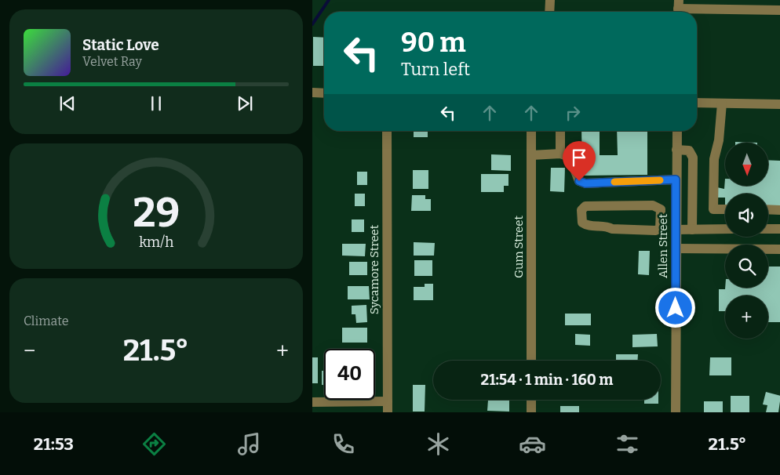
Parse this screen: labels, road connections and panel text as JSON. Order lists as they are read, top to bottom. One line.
{"streets":{"street":["Allen Street","Gum Street","Sycamore Street"]},"north":"bottom","page":{"turn":["90 m","Turn left"],"song":["Static Love","Velvet Ray"],"map_buttons":"+","tile":"Climate","heat":["−","21.5°","+"],"limit":"40","trip":"21:54 · 1 min · 160 m","tabs":["21:53","21.5°"],"gauge":["29","km/h"]}}
